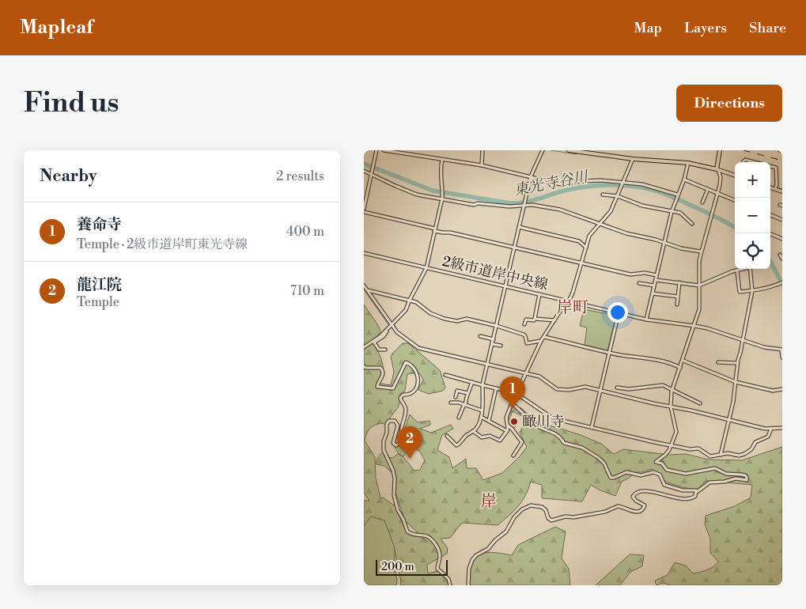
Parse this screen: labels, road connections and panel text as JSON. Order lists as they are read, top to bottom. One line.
{"streets":{"street":["2級市道岸中央線"]},"districts":["岸町","岸"],"water":["東光寺谷川"],"places":["瞰川寺"],"scale_bar":"200 m","page":{"header":"Mapleaf","nav":["Map","Layers","Share"],"buttons":"Directions","title":"Find us","heading":["Nearby","2 results"],"map_buttons":["+","−"],"list":[{"mark":"1","name":"養命寺","note":"Temple · 2級市道岸町東光寺線","value":"400 m"},{"mark":"2","name":"龍江院","note":"Temple","value":"710 m"}],"pins":["1","2"],"scale":"200 m"}}
